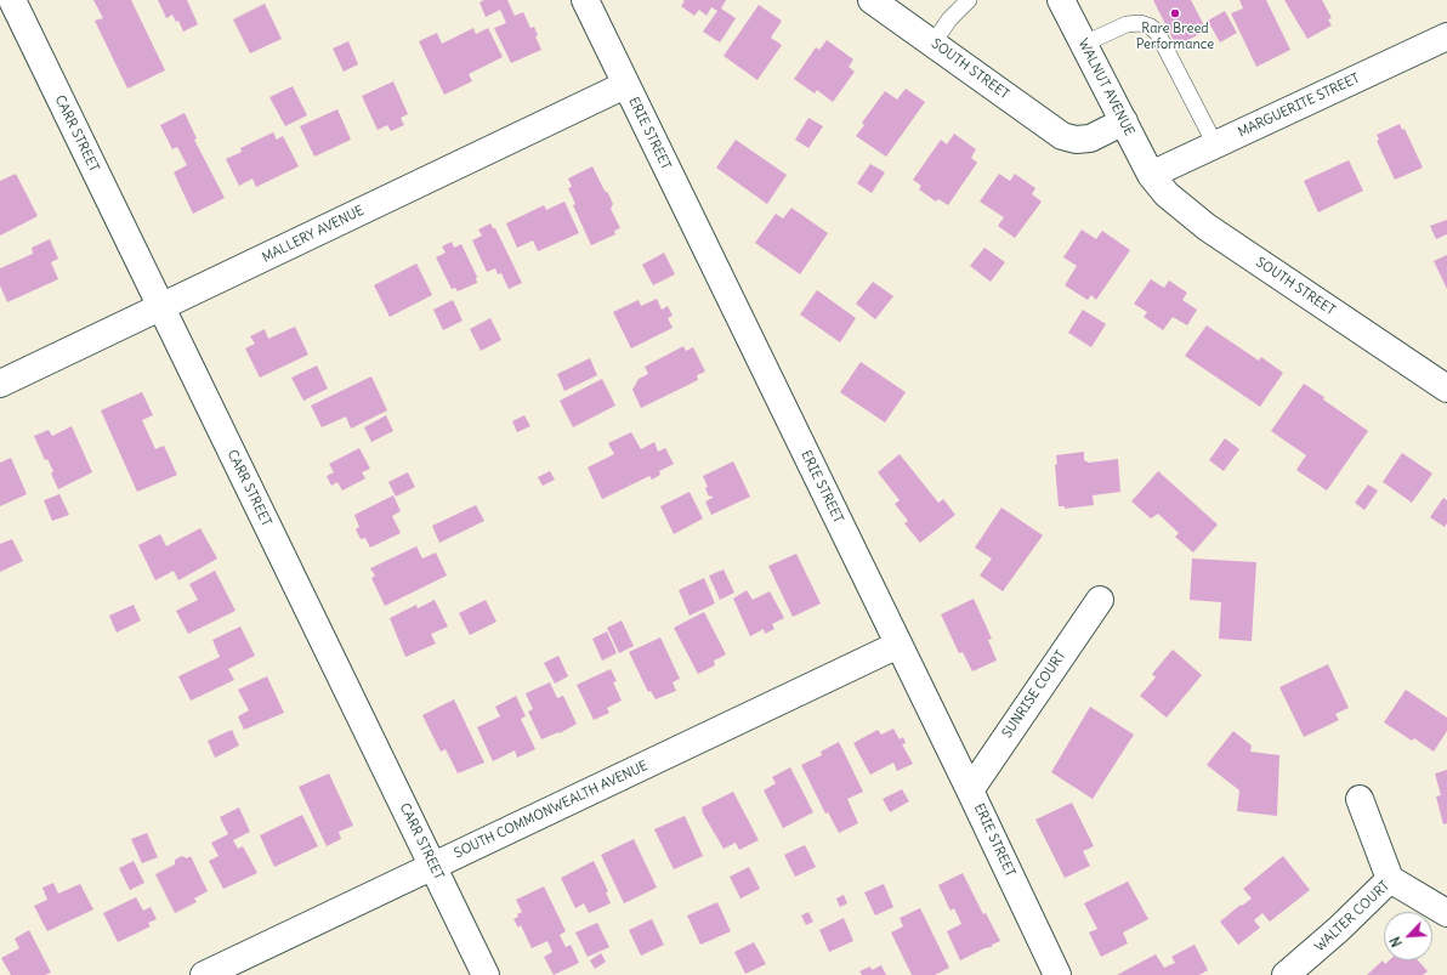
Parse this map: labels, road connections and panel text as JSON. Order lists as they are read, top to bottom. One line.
{"streets":{"street":["SOUTH STREET","WALNUT AVENUE","MARGUERITE STREET","CARR STREET","ERIE STREET","MALLERY AVENUE","SUNRISE COURT","SOUTH COMMONWEALTH AVENUE","WALTER COURT"]},"crossings":[["SOUTH STREET","WALNUT AVENUE"],["SOUTH STREET","MARGUERITE STREET"],["WALNUT AVENUE","MARGUERITE STREET"],["CARR STREET","MALLERY AVENUE"],["CARR STREET","SOUTH COMMONWEALTH AVENUE"],["ERIE STREET","MALLERY AVENUE"],["ERIE STREET","SUNRISE COURT"],["ERIE STREET","SOUTH COMMONWEALTH AVENUE"]],"places":["Rare Breed Performance"],"north":"bottom left"}
